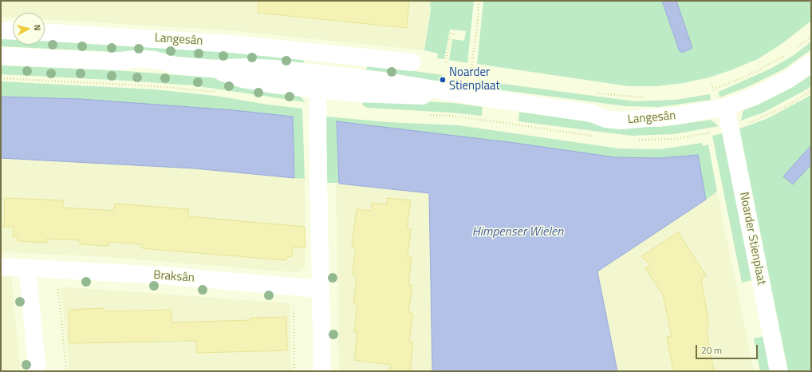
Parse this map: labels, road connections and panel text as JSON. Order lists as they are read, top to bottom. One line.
{"streets":{"street":["Langesân","Noarder Stienplaat","Braksân"]},"crossings":[["Langesân","Noarder Stienplaat"]],"water":["Himpenser Wielen"],"places":["Noarder Stienplaat"],"scale_bar":"20 m","north":"right"}
